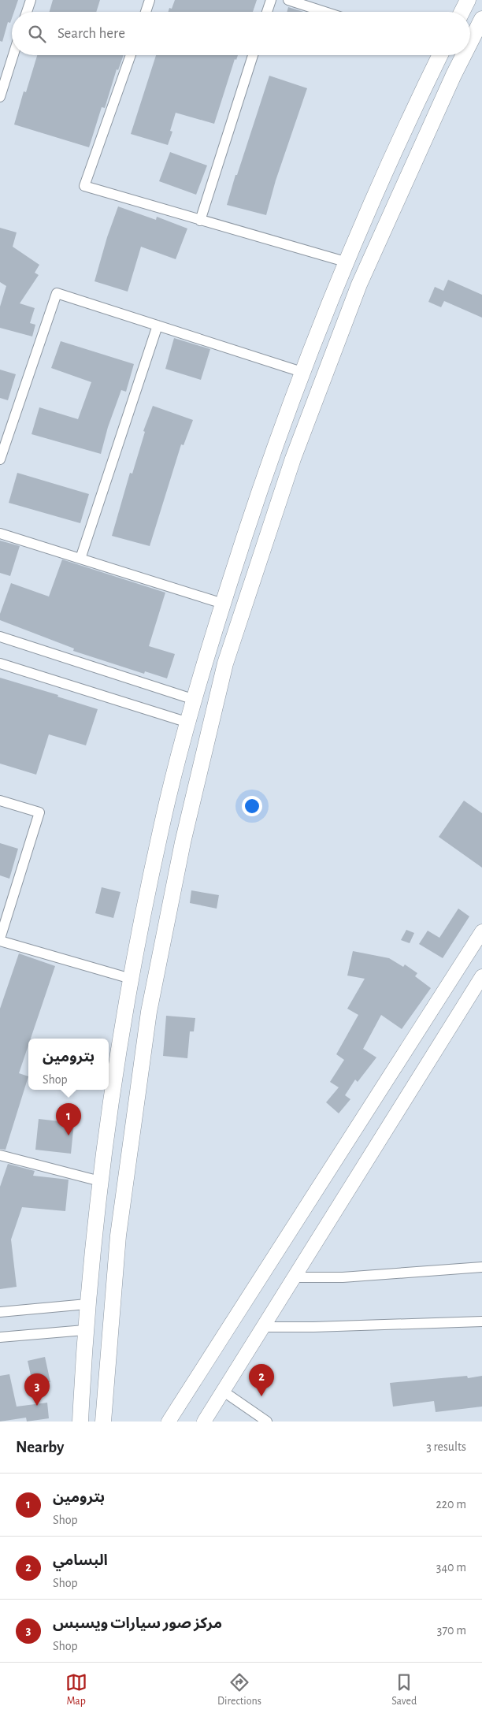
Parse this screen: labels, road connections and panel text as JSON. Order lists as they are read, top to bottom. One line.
{"page":{"search":"Search here","popup":["بترومين","Shop"],"pins":["1","2","3"],"heading":["Nearby","3 results"],"list":[{"mark":"1","name":"بترومين","note":"Shop","value":"220 m"},{"mark":"2","name":"البسامي","note":"Shop","value":"340 m"},{"mark":"3","name":"مركز صور سيارات ويسبس","note":"Shop","value":"370 m"}],"nav":["Map","Directions","Saved"]}}
